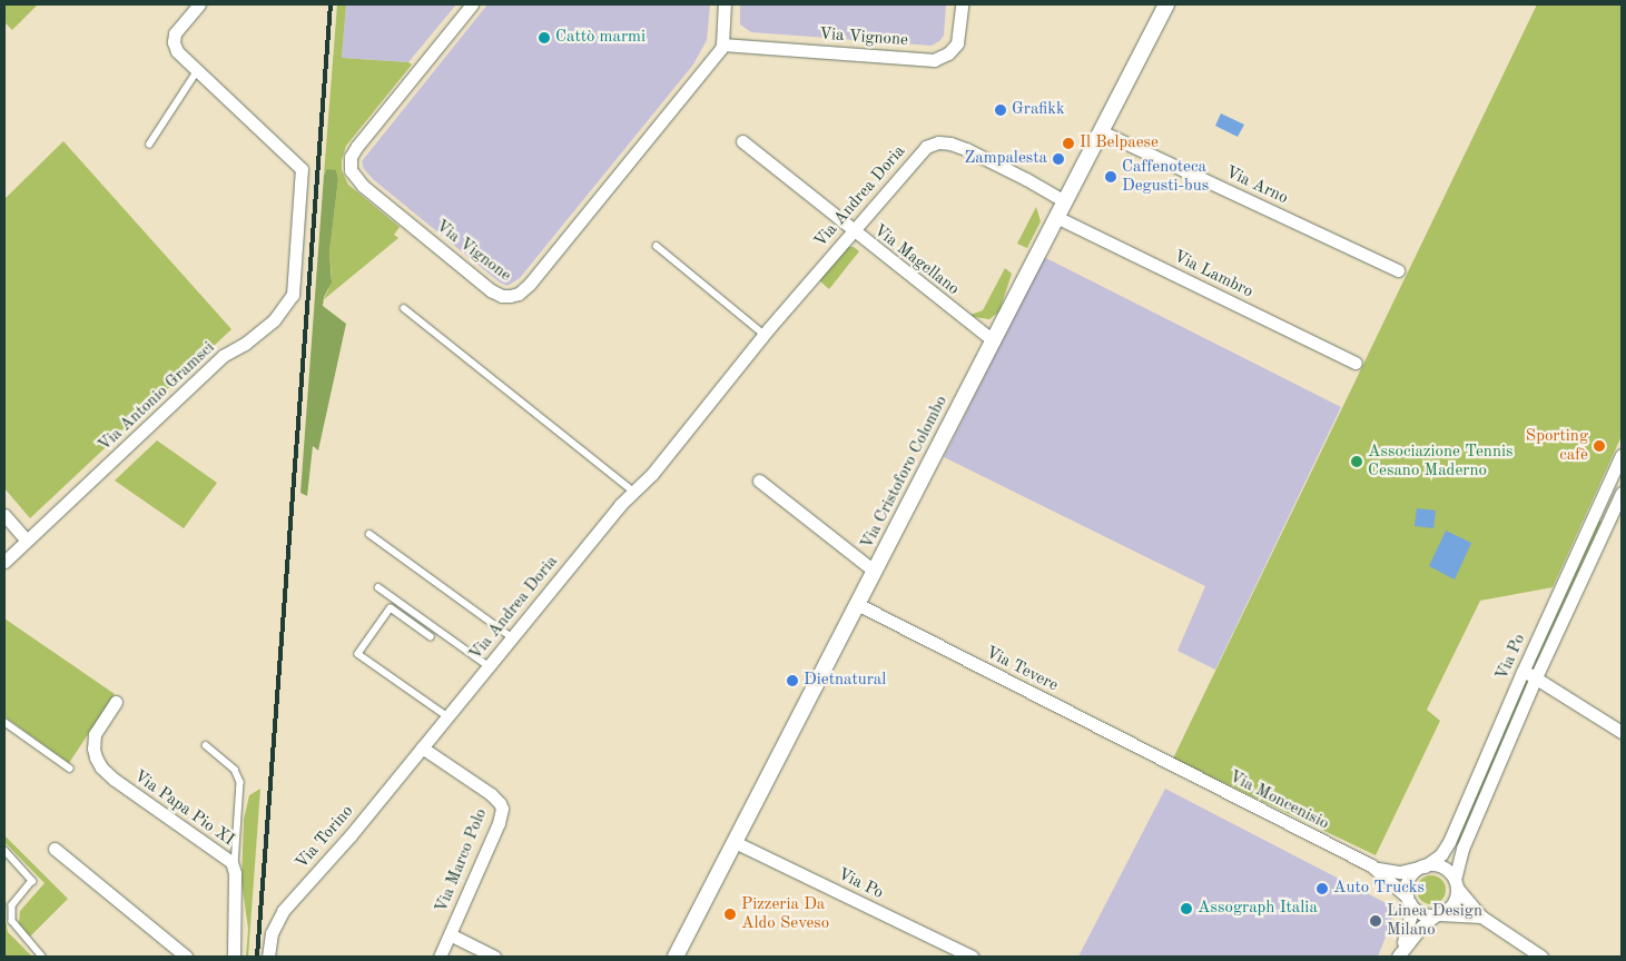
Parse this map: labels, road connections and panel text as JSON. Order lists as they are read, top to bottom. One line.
{"streets":{"street":["Via Vignone","Via Arno","Via Andrea Doria","Via Magellano","Via Lambro","Via Antonio Gramsci","Via Cristoforo Colombo","Via Po","Via Tevere","Via Moncenisio","Via Papa Pio XI","Via Torino","Via Marco Polo"]},"crossings":[["Via Arno","Via Cristoforo Colombo"],["Via Andrea Doria","Via Magellano"],["Via Andrea Doria","Via Cristoforo Colombo"],["Via Andrea Doria","Via Torino"],["Via Andrea Doria","Via Marco Polo"],["Via Magellano","Via Cristoforo Colombo"],["Via Lambro","Via Cristoforo Colombo"],["Via Cristoforo Colombo","Via Po"],["Via Cristoforo Colombo","Via Tevere"],["Via Po","Via Moncenisio"],["Via Tevere","Via Moncenisio"],["Via Torino","Via Marco Polo"]],"places":["Cattò marmi","Grafikk","Il Belpaese","Zampalesta","Caffenoteca Degusti-bus","Sporting cafè","Associazione Tennis Cesano Maderno","Dietnatural","Auto Trucks","Assograph Italia","Pizzeria Da Aldo Seveso","Linea Design Milano"]}
